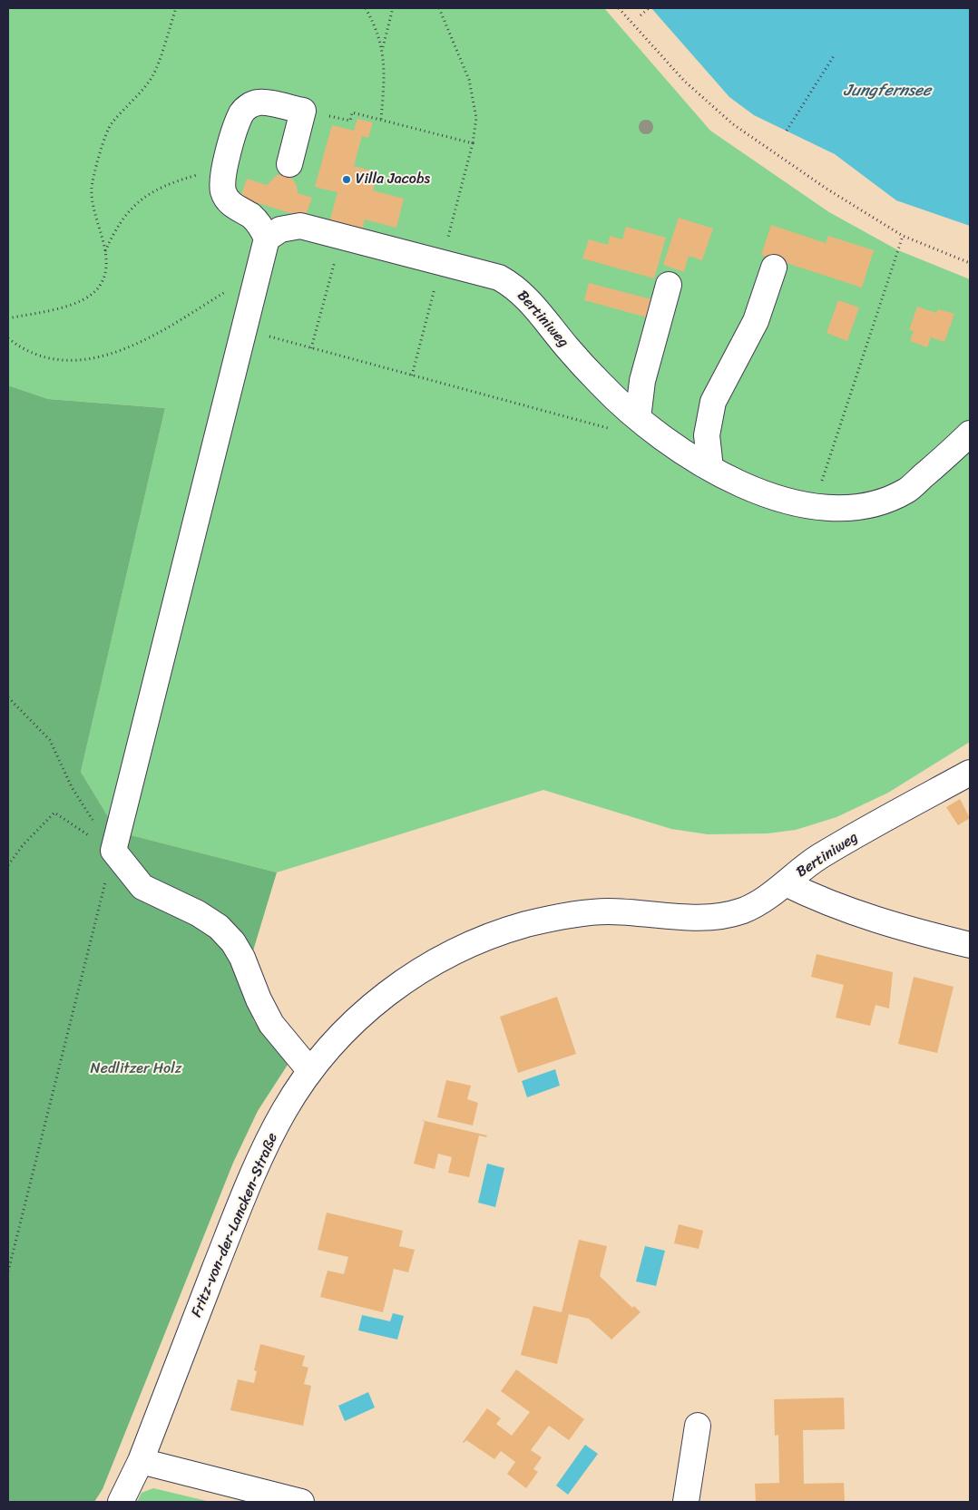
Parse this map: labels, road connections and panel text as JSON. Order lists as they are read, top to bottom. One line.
{"streets":{"street":["Bertiniweg","Fritz-von-der-Lancken-Straße"]},"crossings":[["Bertiniweg","Fritz-von-der-Lancken-Straße"]],"water":["Jungfernsee"],"parks":["Nedlitzer Holz"],"places":["Villa Jacobs"]}
